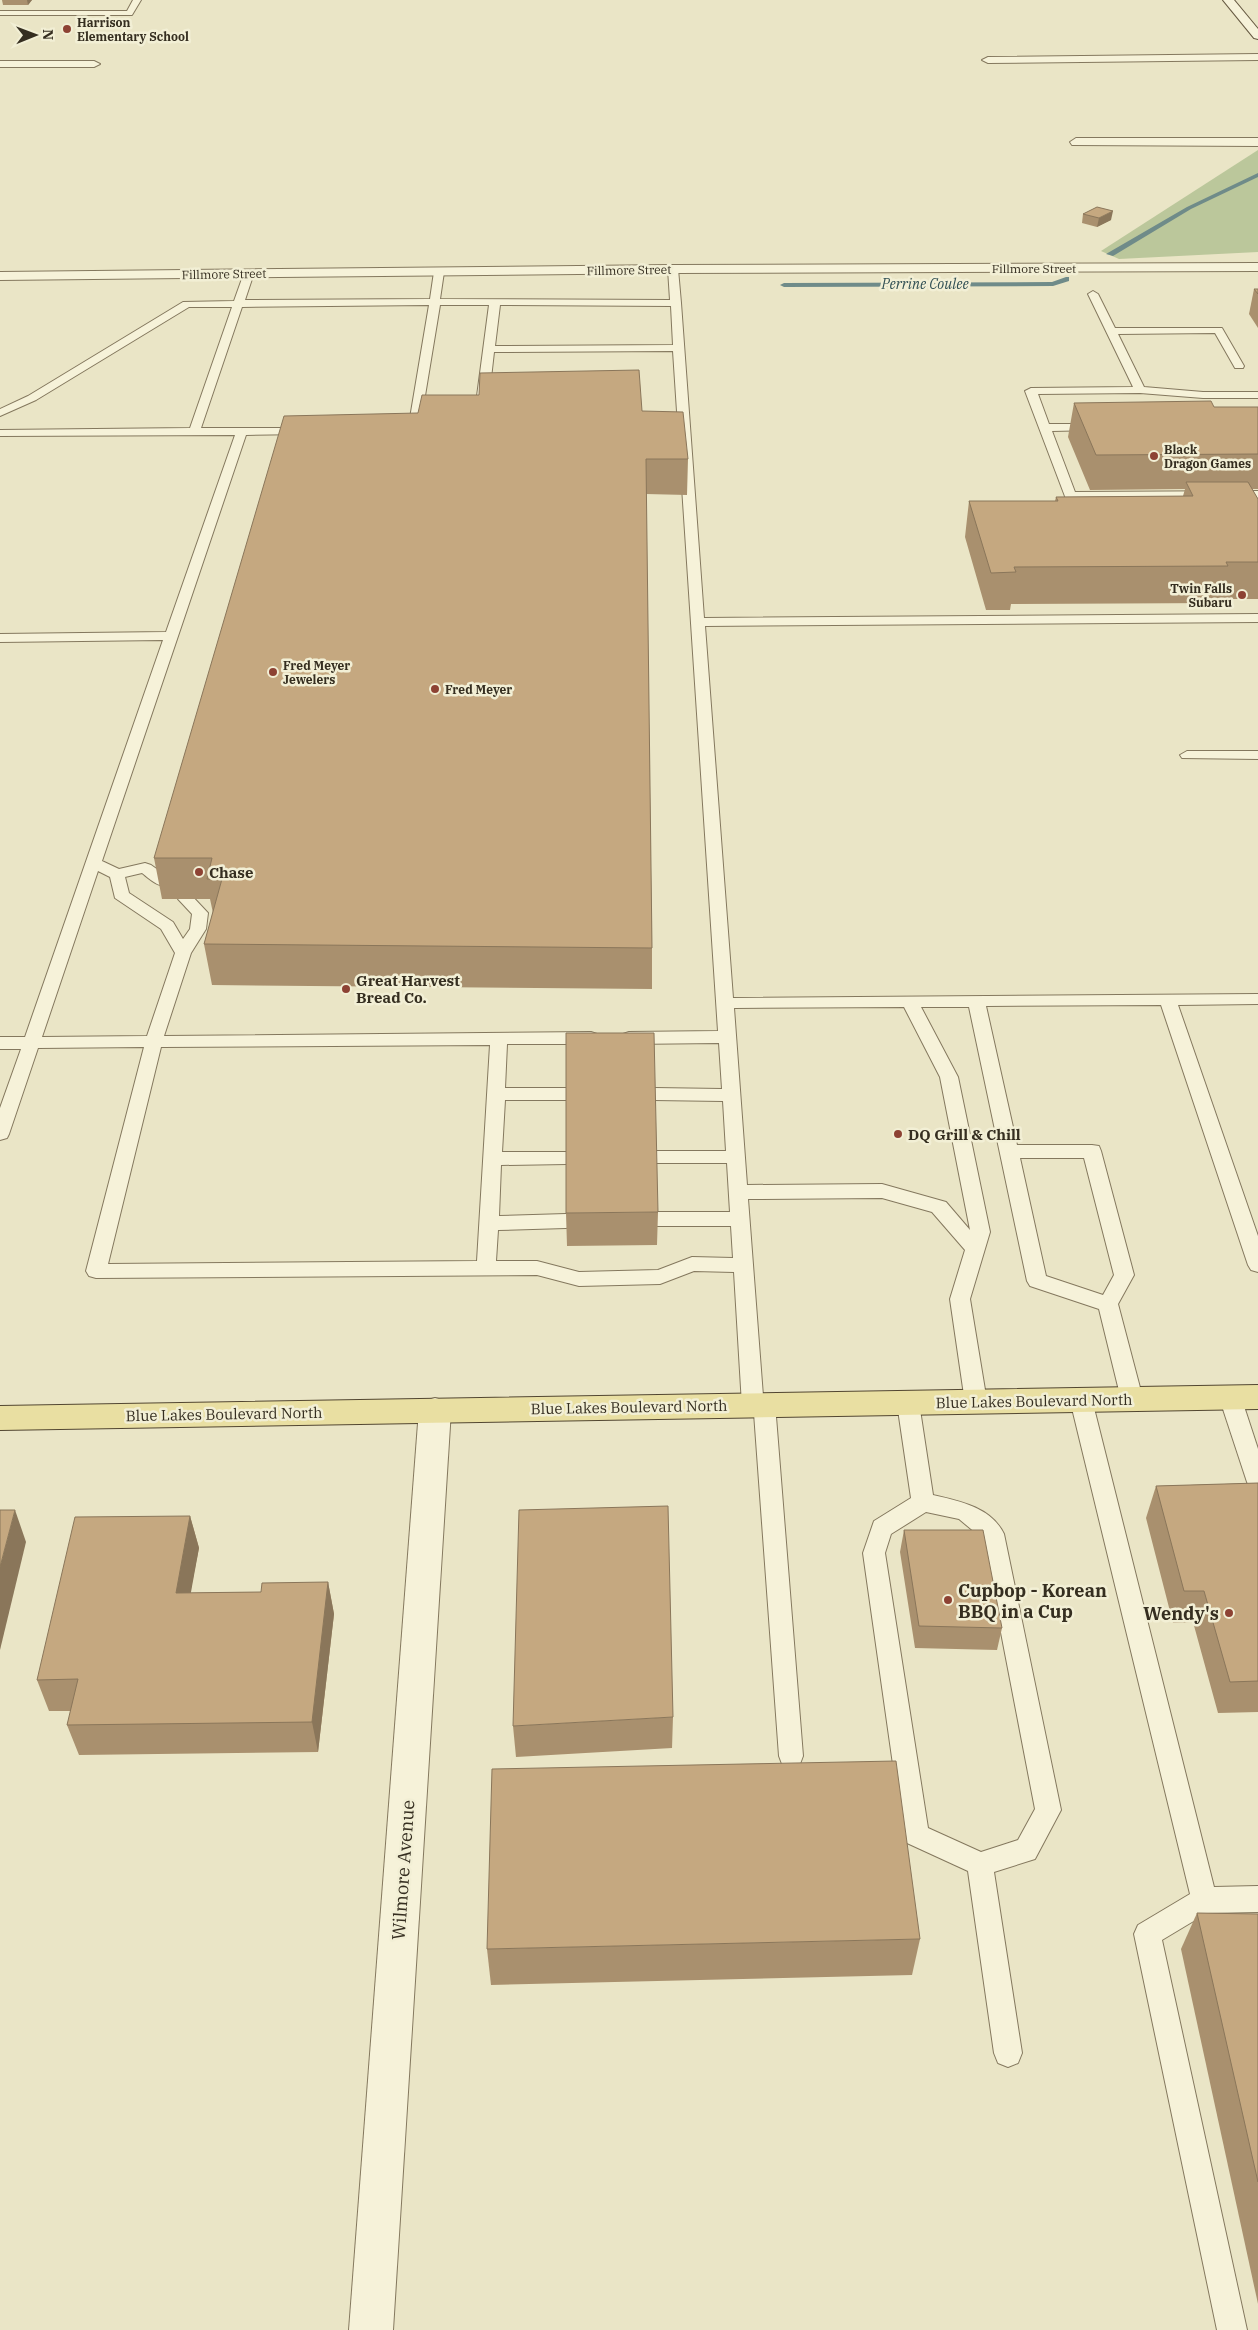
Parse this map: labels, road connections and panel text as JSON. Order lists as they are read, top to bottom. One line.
{"streets":{"main road":["Blue Lakes Boulevard North"],"street":["Fillmore Street","Wilmore Avenue"]},"crossings":[["Blue Lakes Boulevard North","Wilmore Avenue"]],"water":["Perrine Coulee"],"places":["Harrison Elementary School","Black Dragon Games","Twin Falls Subaru","Fred Meyer Jewelers","Fred Meyer","Chase","Great Harvest Bread Co.","DQ Grill & Chill","Cupbop - Korean BBQ in a Cup","Wendy's"],"north":"right"}
